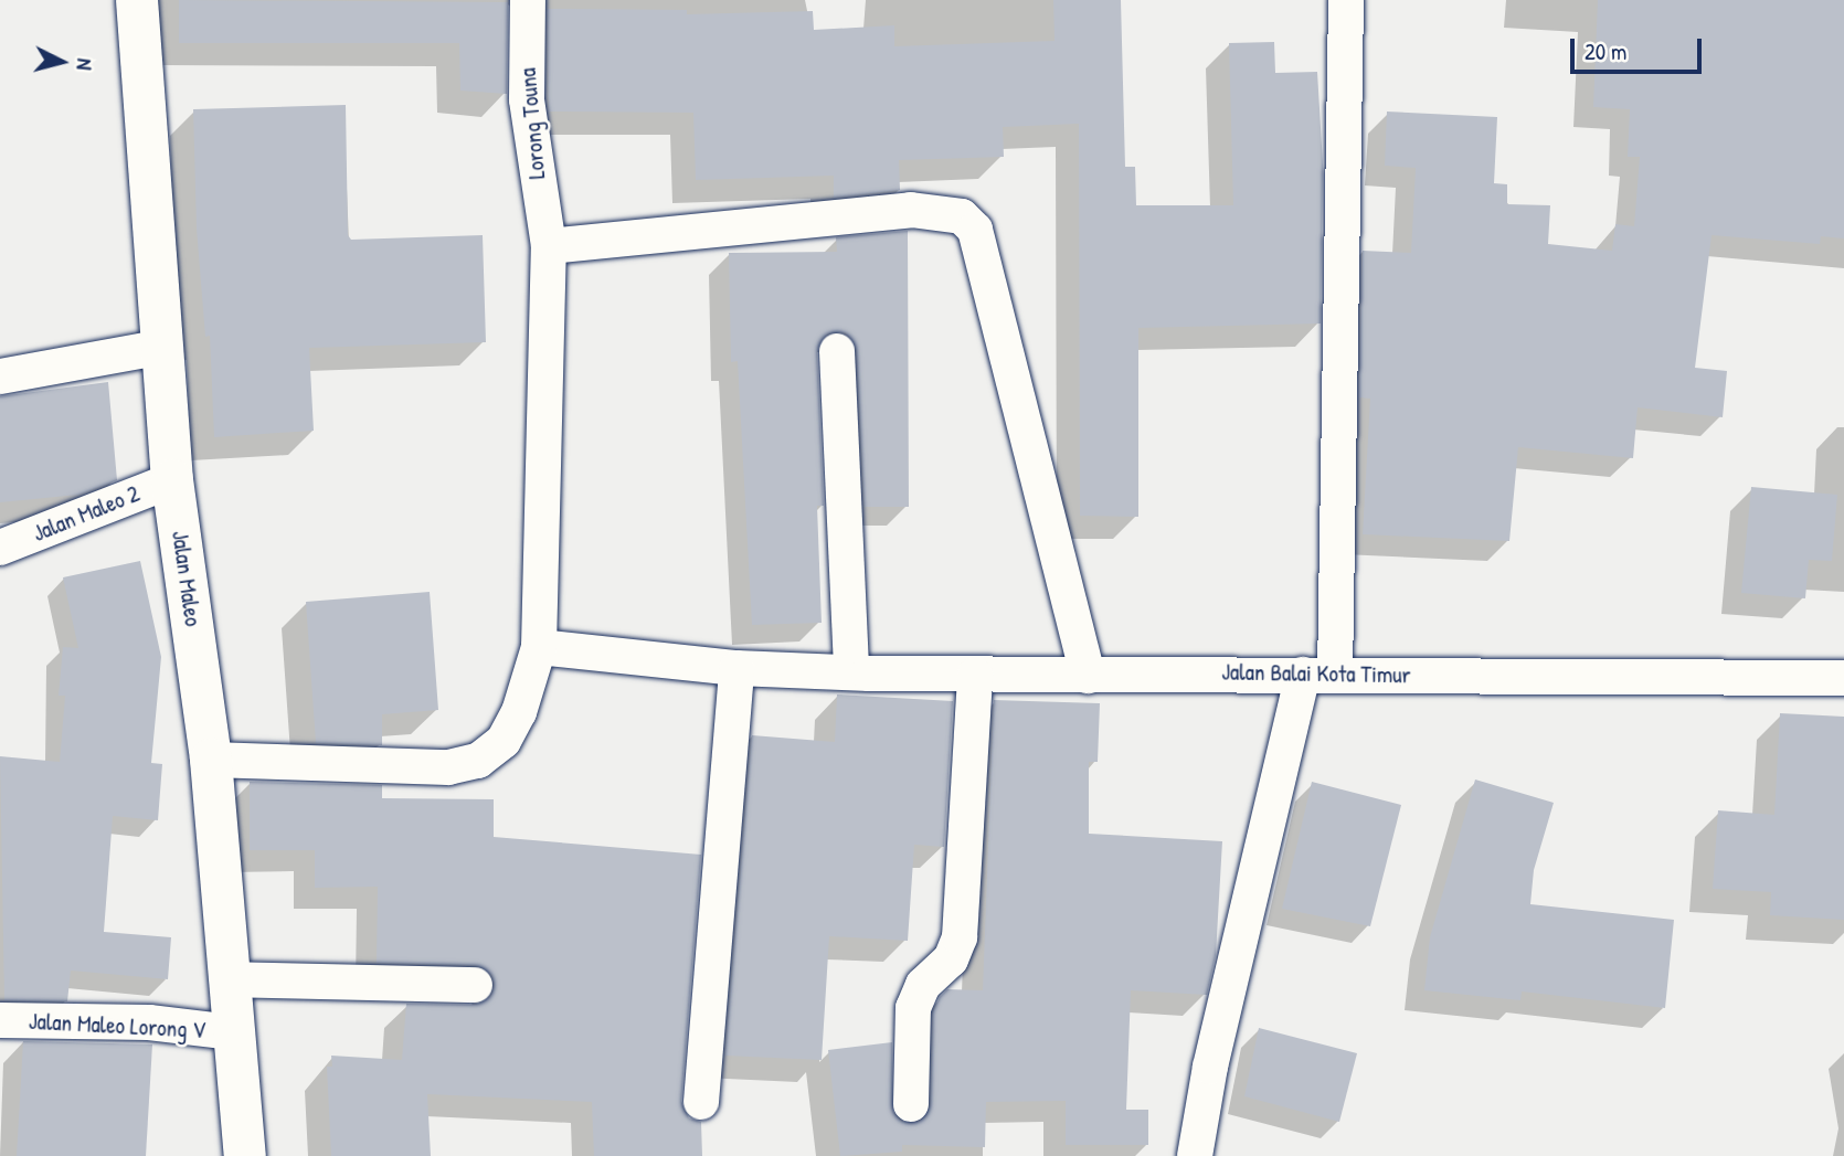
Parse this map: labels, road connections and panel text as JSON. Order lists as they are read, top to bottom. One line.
{"streets":{"street":["Lorong Touna","Jalan Maleo 2","Jalan Maleo","Jalan Balai Kota Timur","Jalan Maleo Lorong V"]},"crossings":[["Lorong Touna","Jalan Maleo"],["Lorong Touna","Jalan Balai Kota Timur"],["Jalan Maleo 2","Jalan Maleo"],["Jalan Maleo","Jalan Maleo Lorong V"]],"scale_bar":"20 m","north":"right"}
